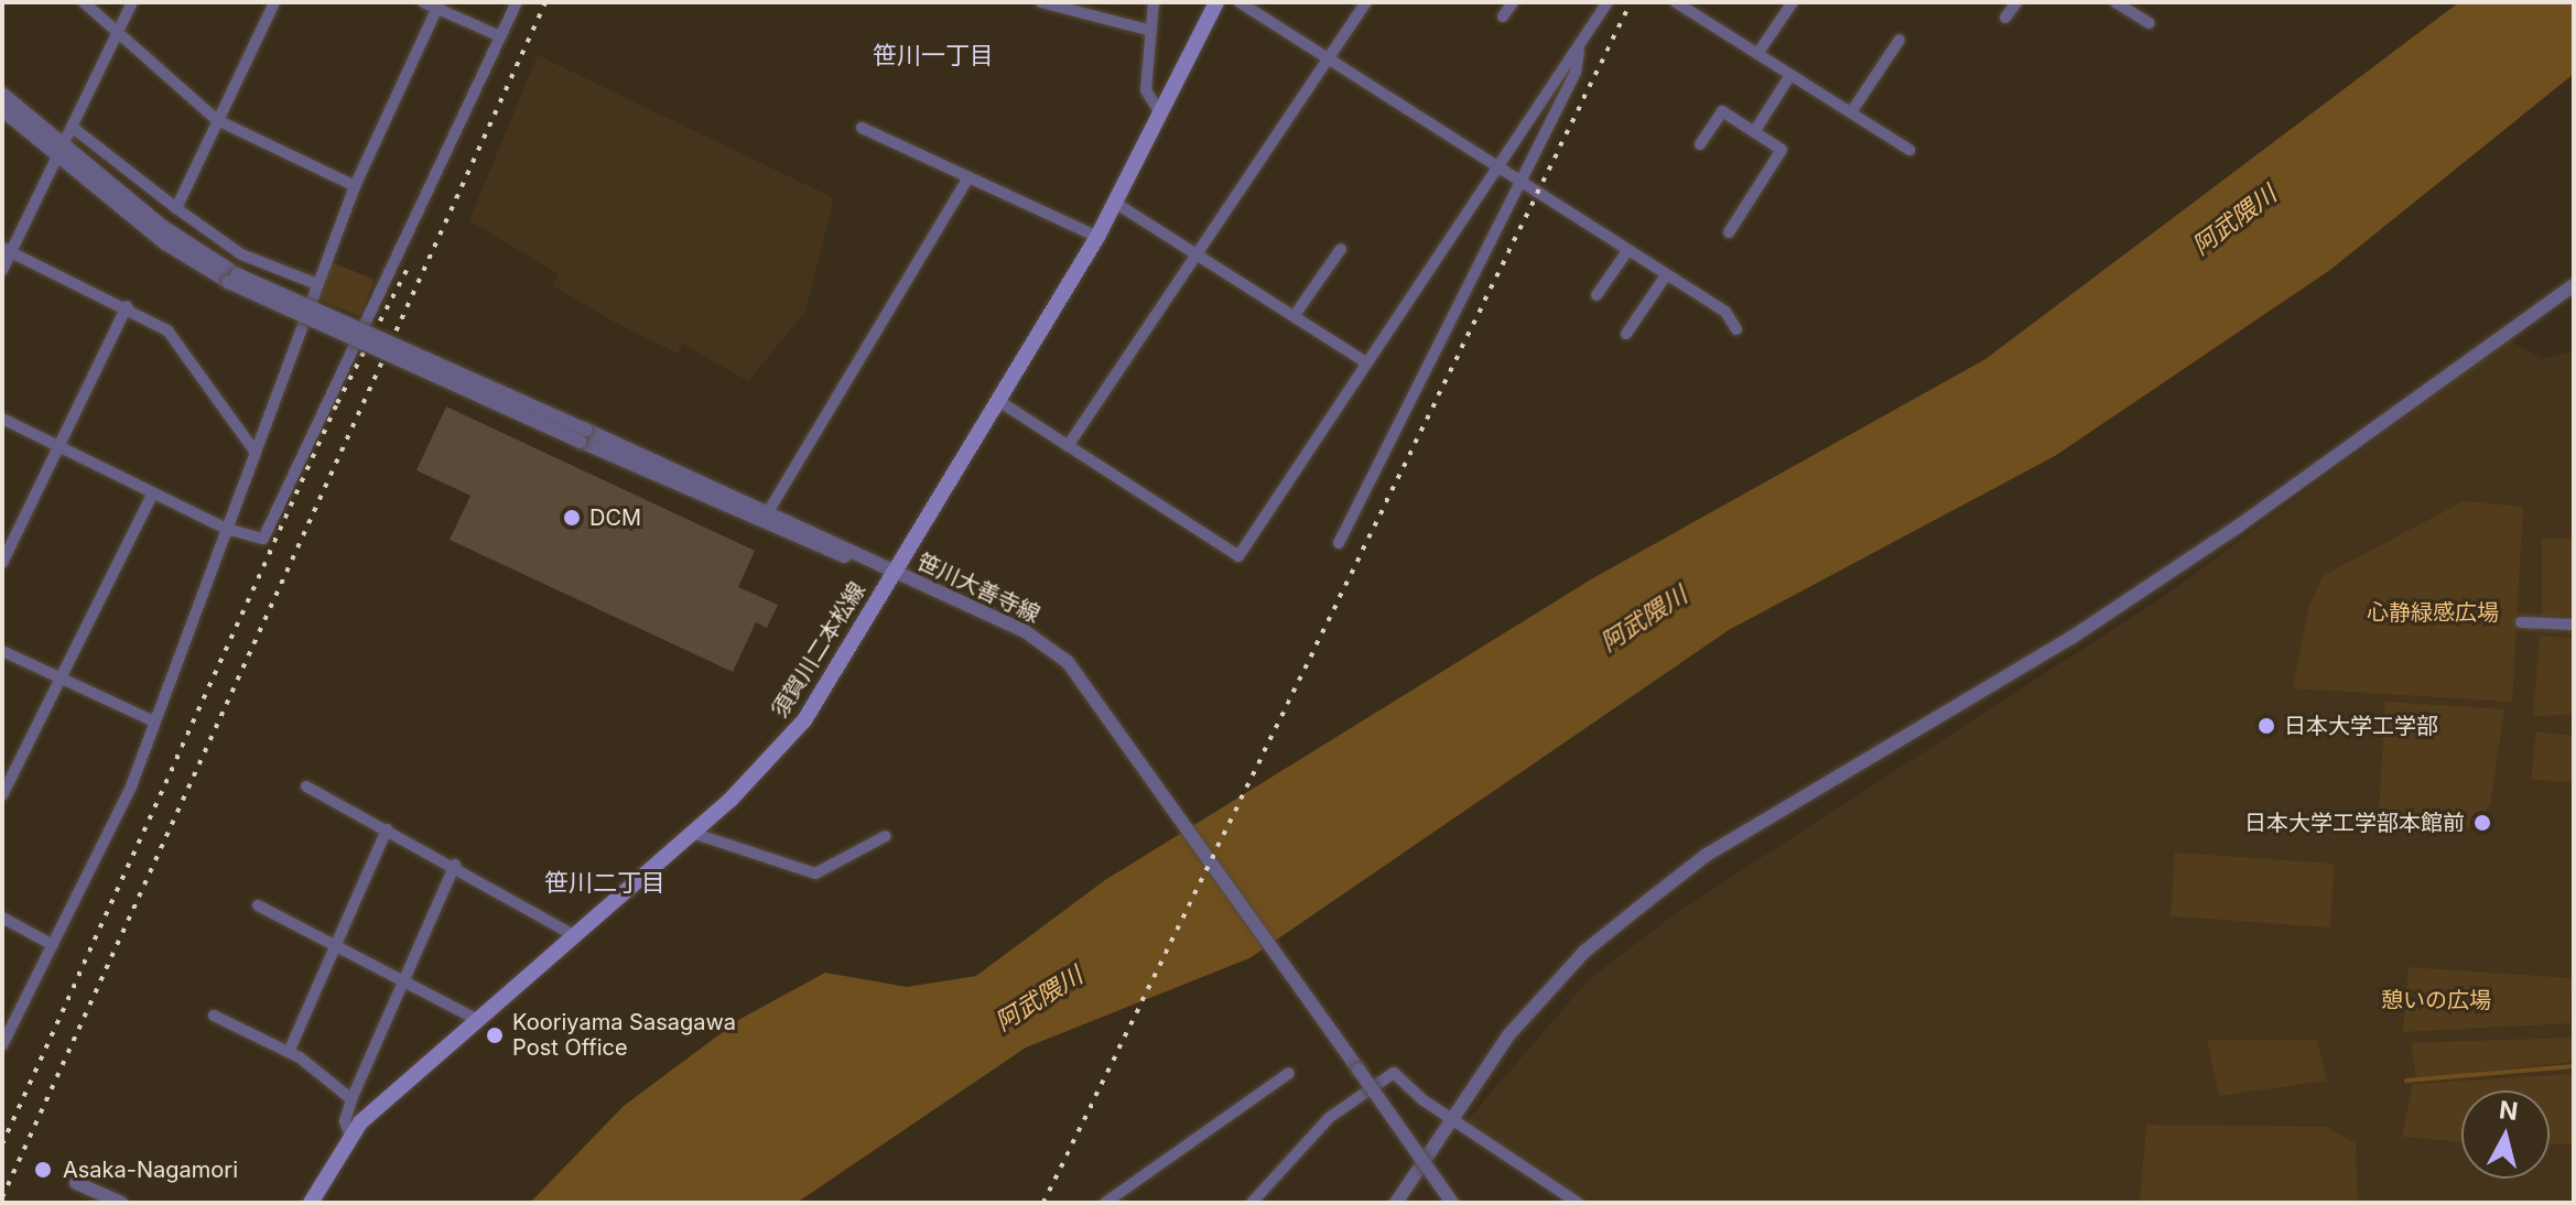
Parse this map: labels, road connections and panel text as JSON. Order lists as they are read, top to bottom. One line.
{"streets":{"main road":["須賀川二本松線"],"street":["笹川大善寺線"]},"crossings":[["笹川大善寺線","須賀川二本松線"]],"districts":["笹川一丁目","笹川二丁目"],"water":["阿武隈川"],"parks":["心静緑感広場","憩いの広場"],"places":["DCM","日本大学工学部","日本大学工学部本館前","Kooriyama Sasagawa Post Office","Asaka-Nagamori"],"north":"top"}
